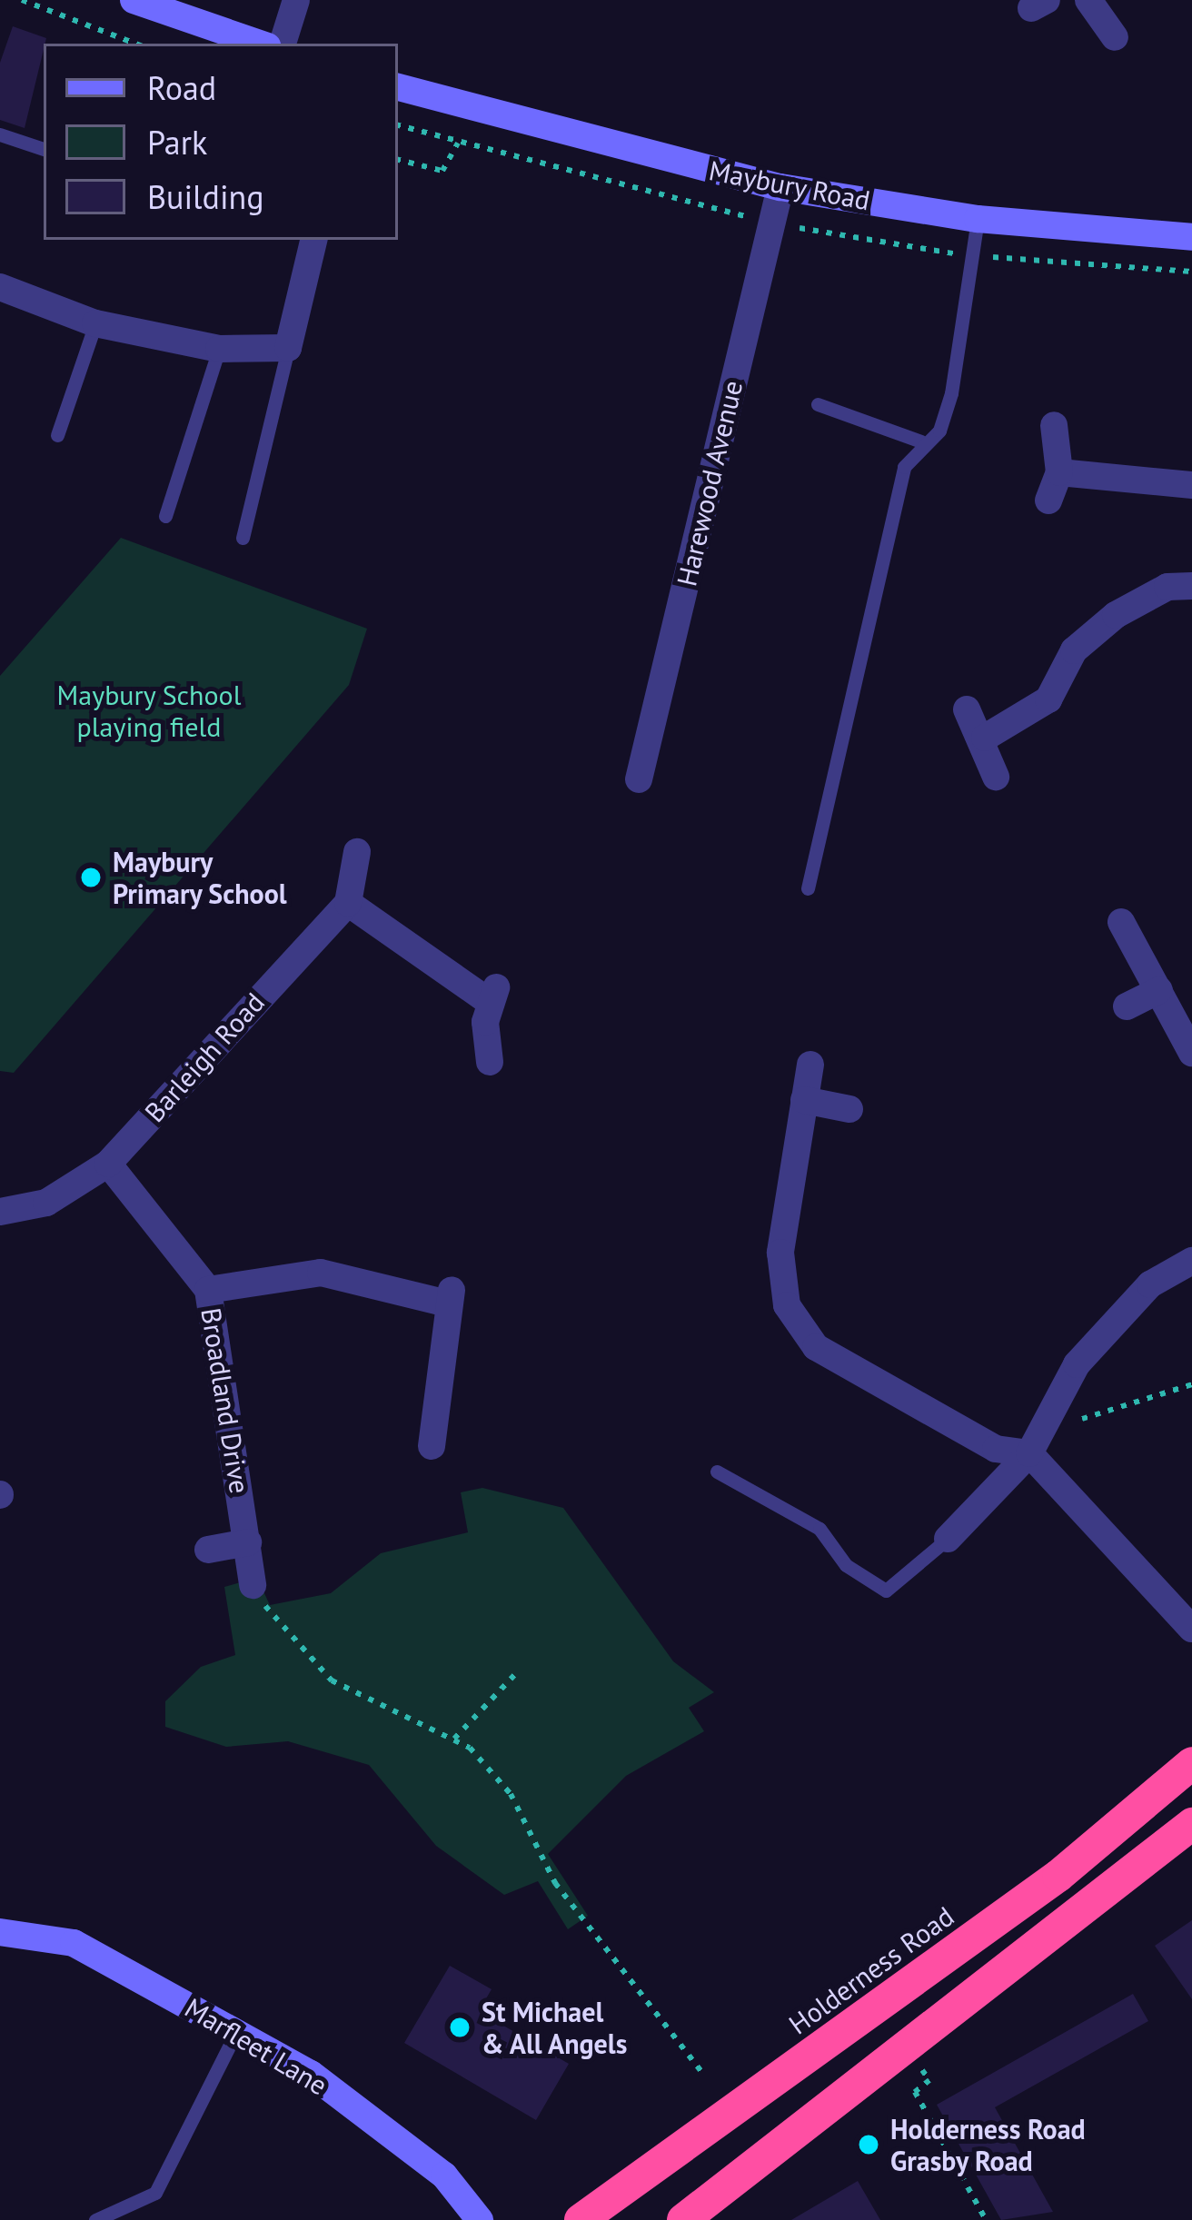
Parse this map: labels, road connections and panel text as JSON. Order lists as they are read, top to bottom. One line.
{"streets":{"highway":["Holderness Road"],"street":["Maybury Road","Harewood Avenue","Barleigh Road","Broadland Drive","Marfleet Lane"]},"crossings":[["Maybury Road","Harewood Avenue"],["Barleigh Road","Broadland Drive"]],"parks":["Maybury School playing field"],"places":["Maybury Primary School","St Michael & All Angels","Holderness Road Grasby Road"],"legend":["Road","Park","Building"]}
